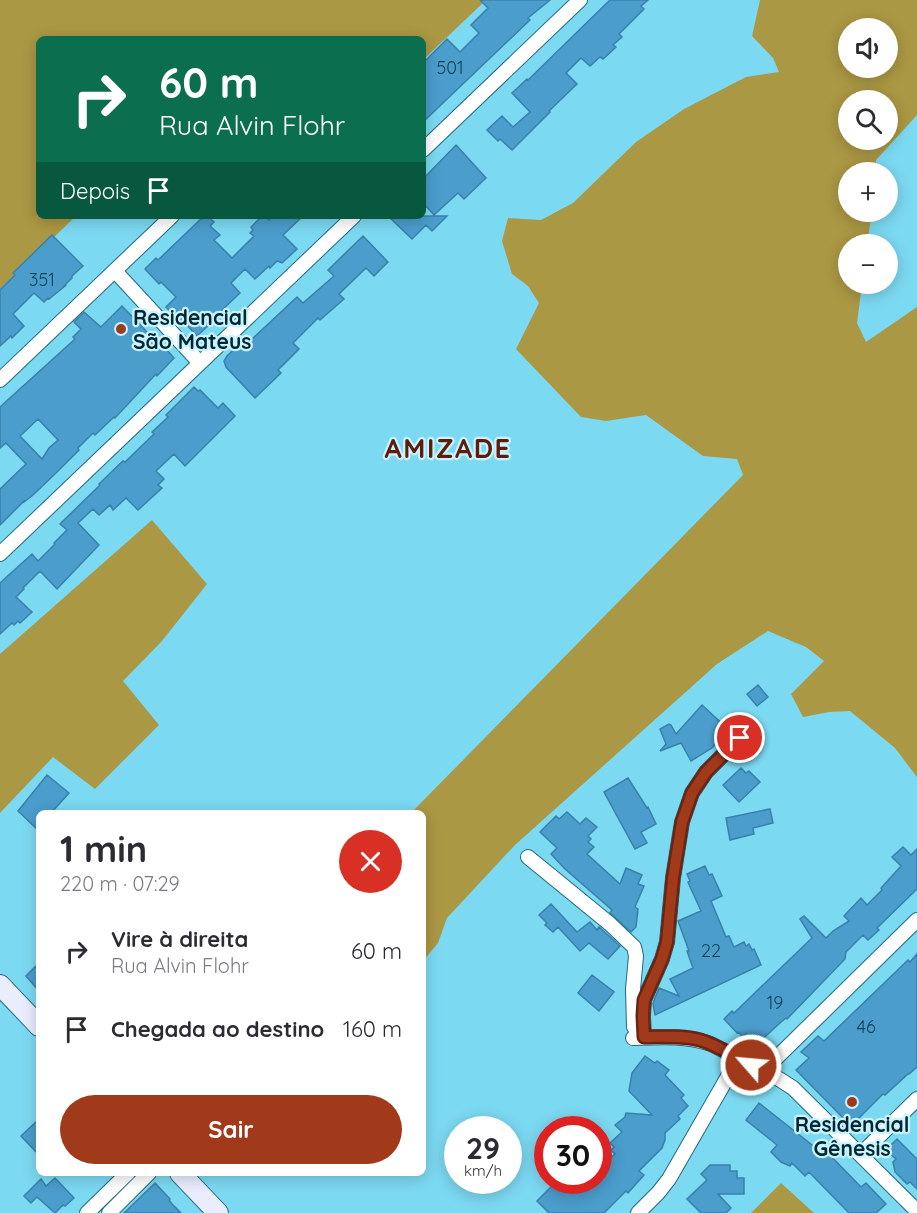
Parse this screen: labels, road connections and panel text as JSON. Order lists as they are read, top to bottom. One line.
{"districts":["AMIZADE"],"places":["Residencial São Mateus","Residencial Gênesis"],"house_numbers":["501","351","22","19","46"],"page":{"map_buttons":["+","−"],"turn":["60 m","Rua Alvin Flohr"],"then":"Depois","heading":["1 min","220 m · 07:29"],"list":[{"name":"Vire à direita","note":"Rua Alvin Flohr","value":"60 m"},{"name":"Chegada ao destino","value":"160 m"}],"buttons":"Sair","speed":"29 km/h","limit":"30"}}
